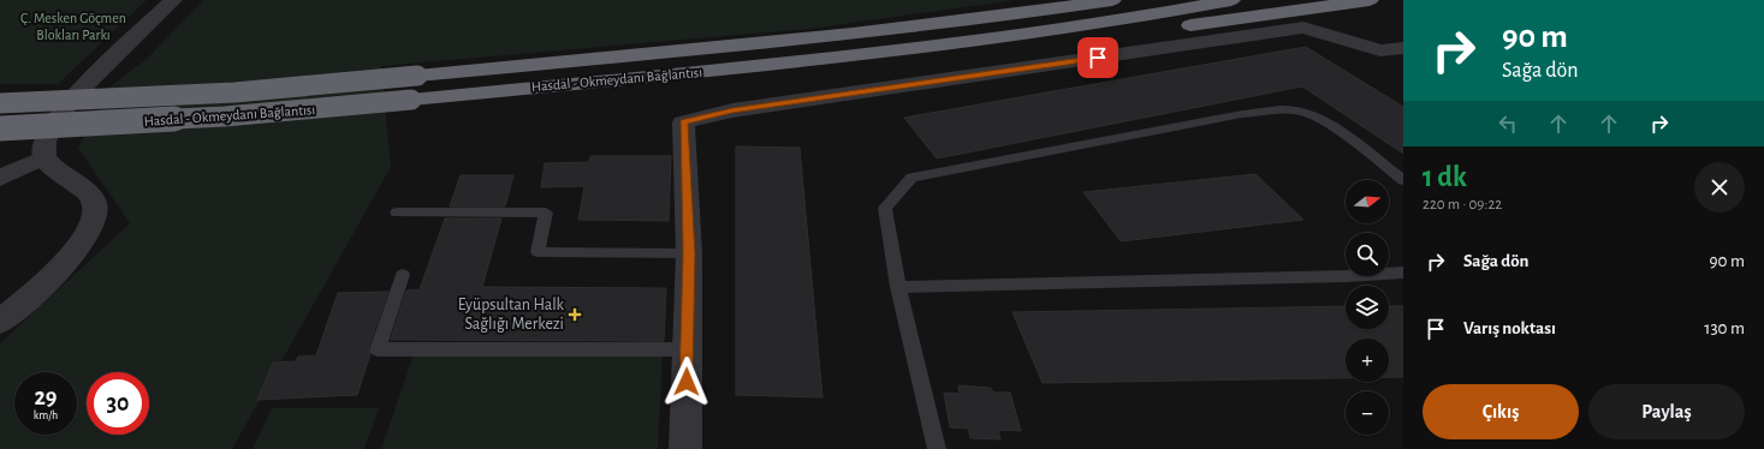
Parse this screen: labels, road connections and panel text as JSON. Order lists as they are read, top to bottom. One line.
{"streets":{"highway":["Hasdal - Okmeydanı Bağlantısı"]},"parks":["Ç. Mesken Göçmen Blokları Parkı"],"places":{"health":["Eyüpsultan Halk Sağlığı Merkezi"]},"north":"right","page":{"turn":["90 m","Sağa dön"],"heading":["1 dk","220 m · 09:22"],"map_buttons":["+","−"],"list":[{"name":"Sağa dön","value":"90 m"},{"name":"Varış noktası","value":"130 m"}],"speed":"29 km/h","limit":"30","buttons":["Çıkış","Paylaş"]}}
